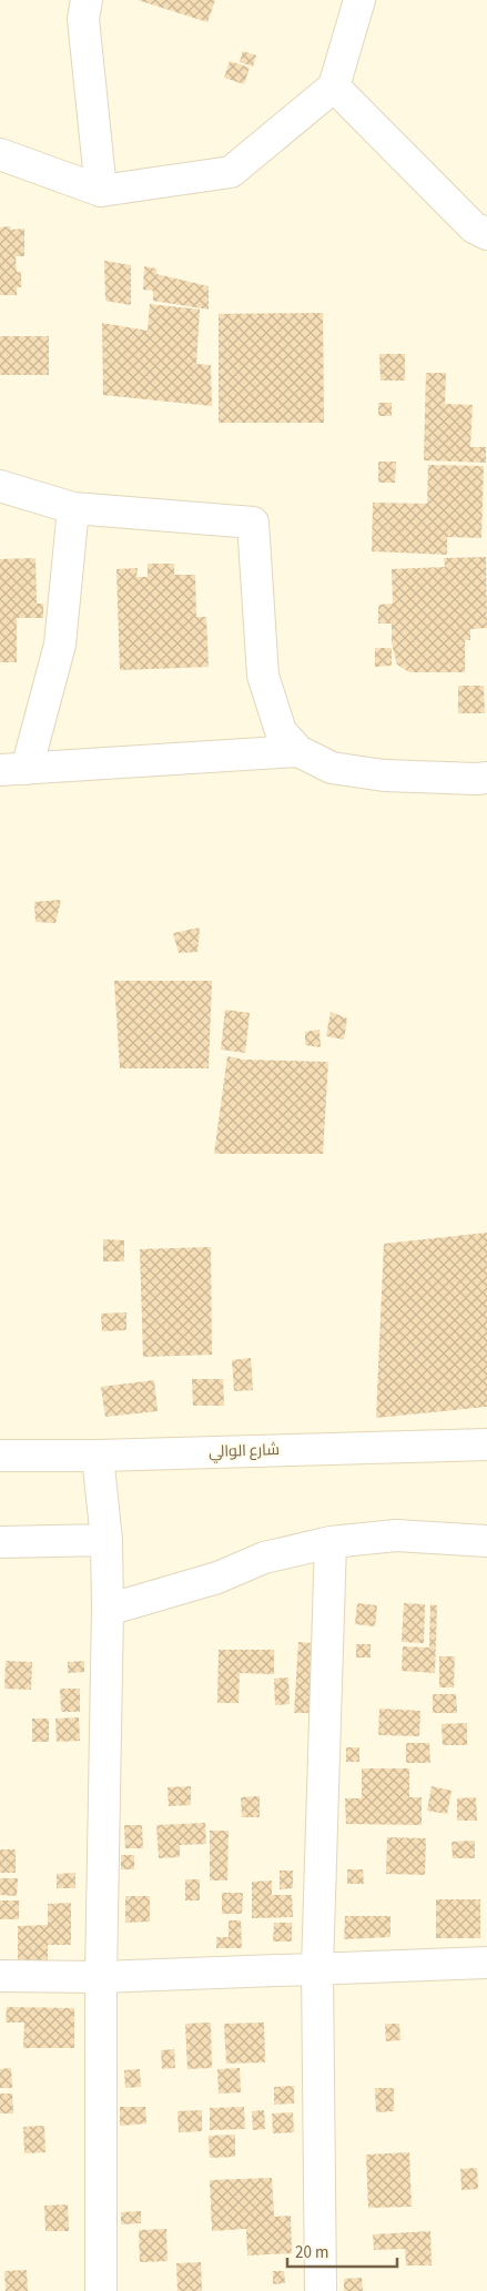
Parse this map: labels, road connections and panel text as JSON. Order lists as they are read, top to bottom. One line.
{"streets":{"street":["شارع الوالي"]},"scale_bar":"20 m"}
